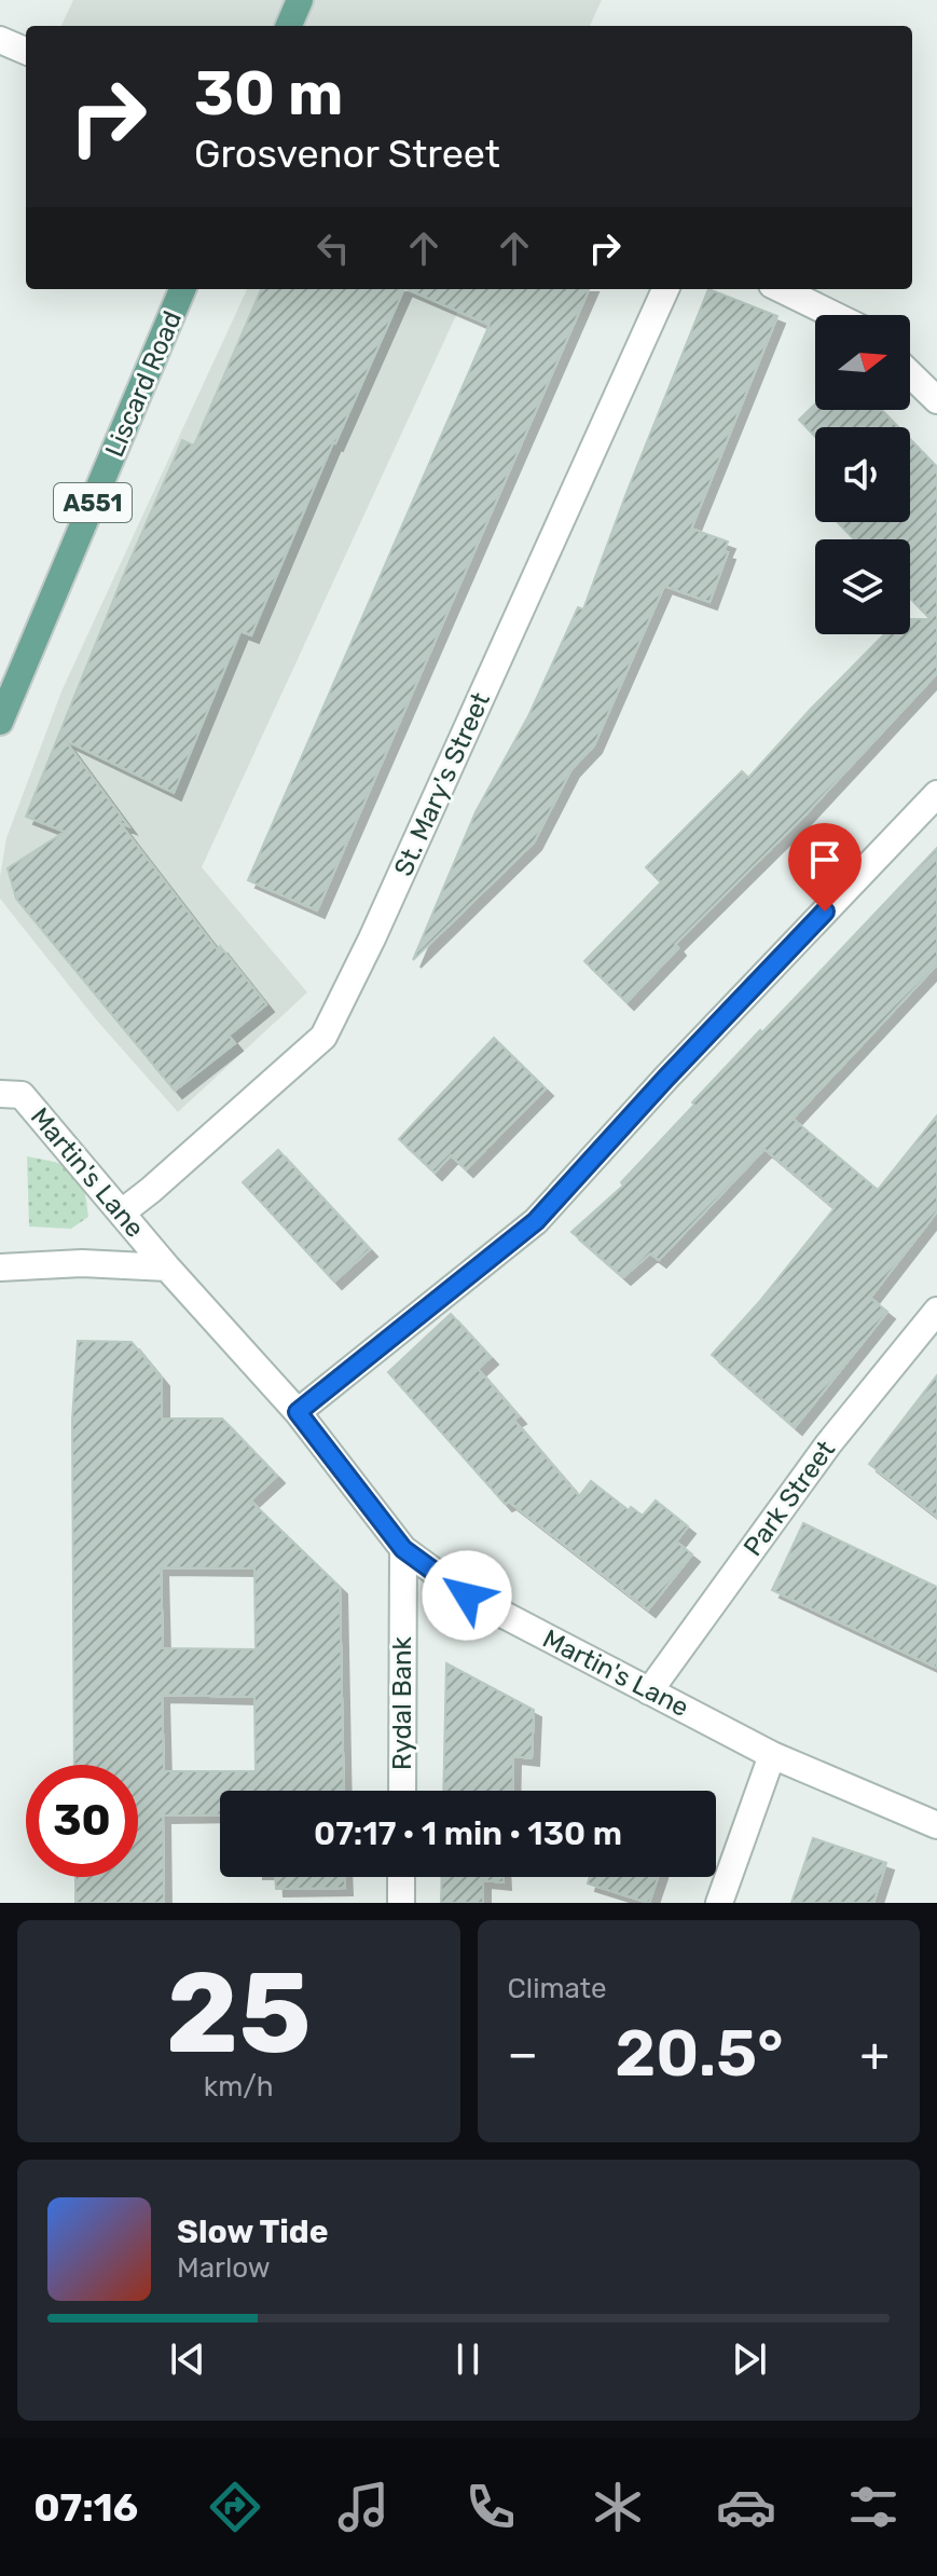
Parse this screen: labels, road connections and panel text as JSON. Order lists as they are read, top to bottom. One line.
{"streets":{"main road":["Liscard Road","A551"],"street":["St. Mary's Street","Martin's Lane","Park Street","Rydal Bank"]},"crossings":[["St. Mary's Street","Martin's Lane"],["Martin's Lane","Park Street"],["Martin's Lane","Rydal Bank"]],"north":"right","page":{"turn":["30 m","Grosvenor Street"],"limit":"30","trip":"07:17 · 1 min · 130 m","tile":[["25","km/h"],"Climate"],"heat":["−","20.5°","+"],"song":["Slow Tide","Marlow"],"tabs":"07:16"}}
